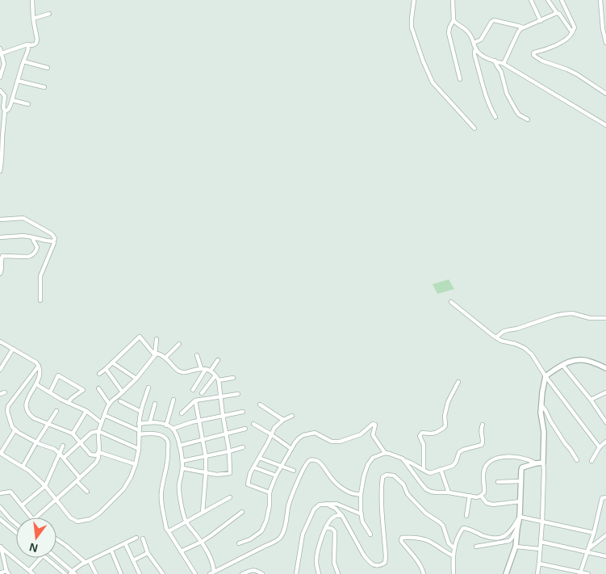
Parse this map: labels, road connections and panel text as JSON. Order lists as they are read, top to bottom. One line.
{"north":"bottom"}
